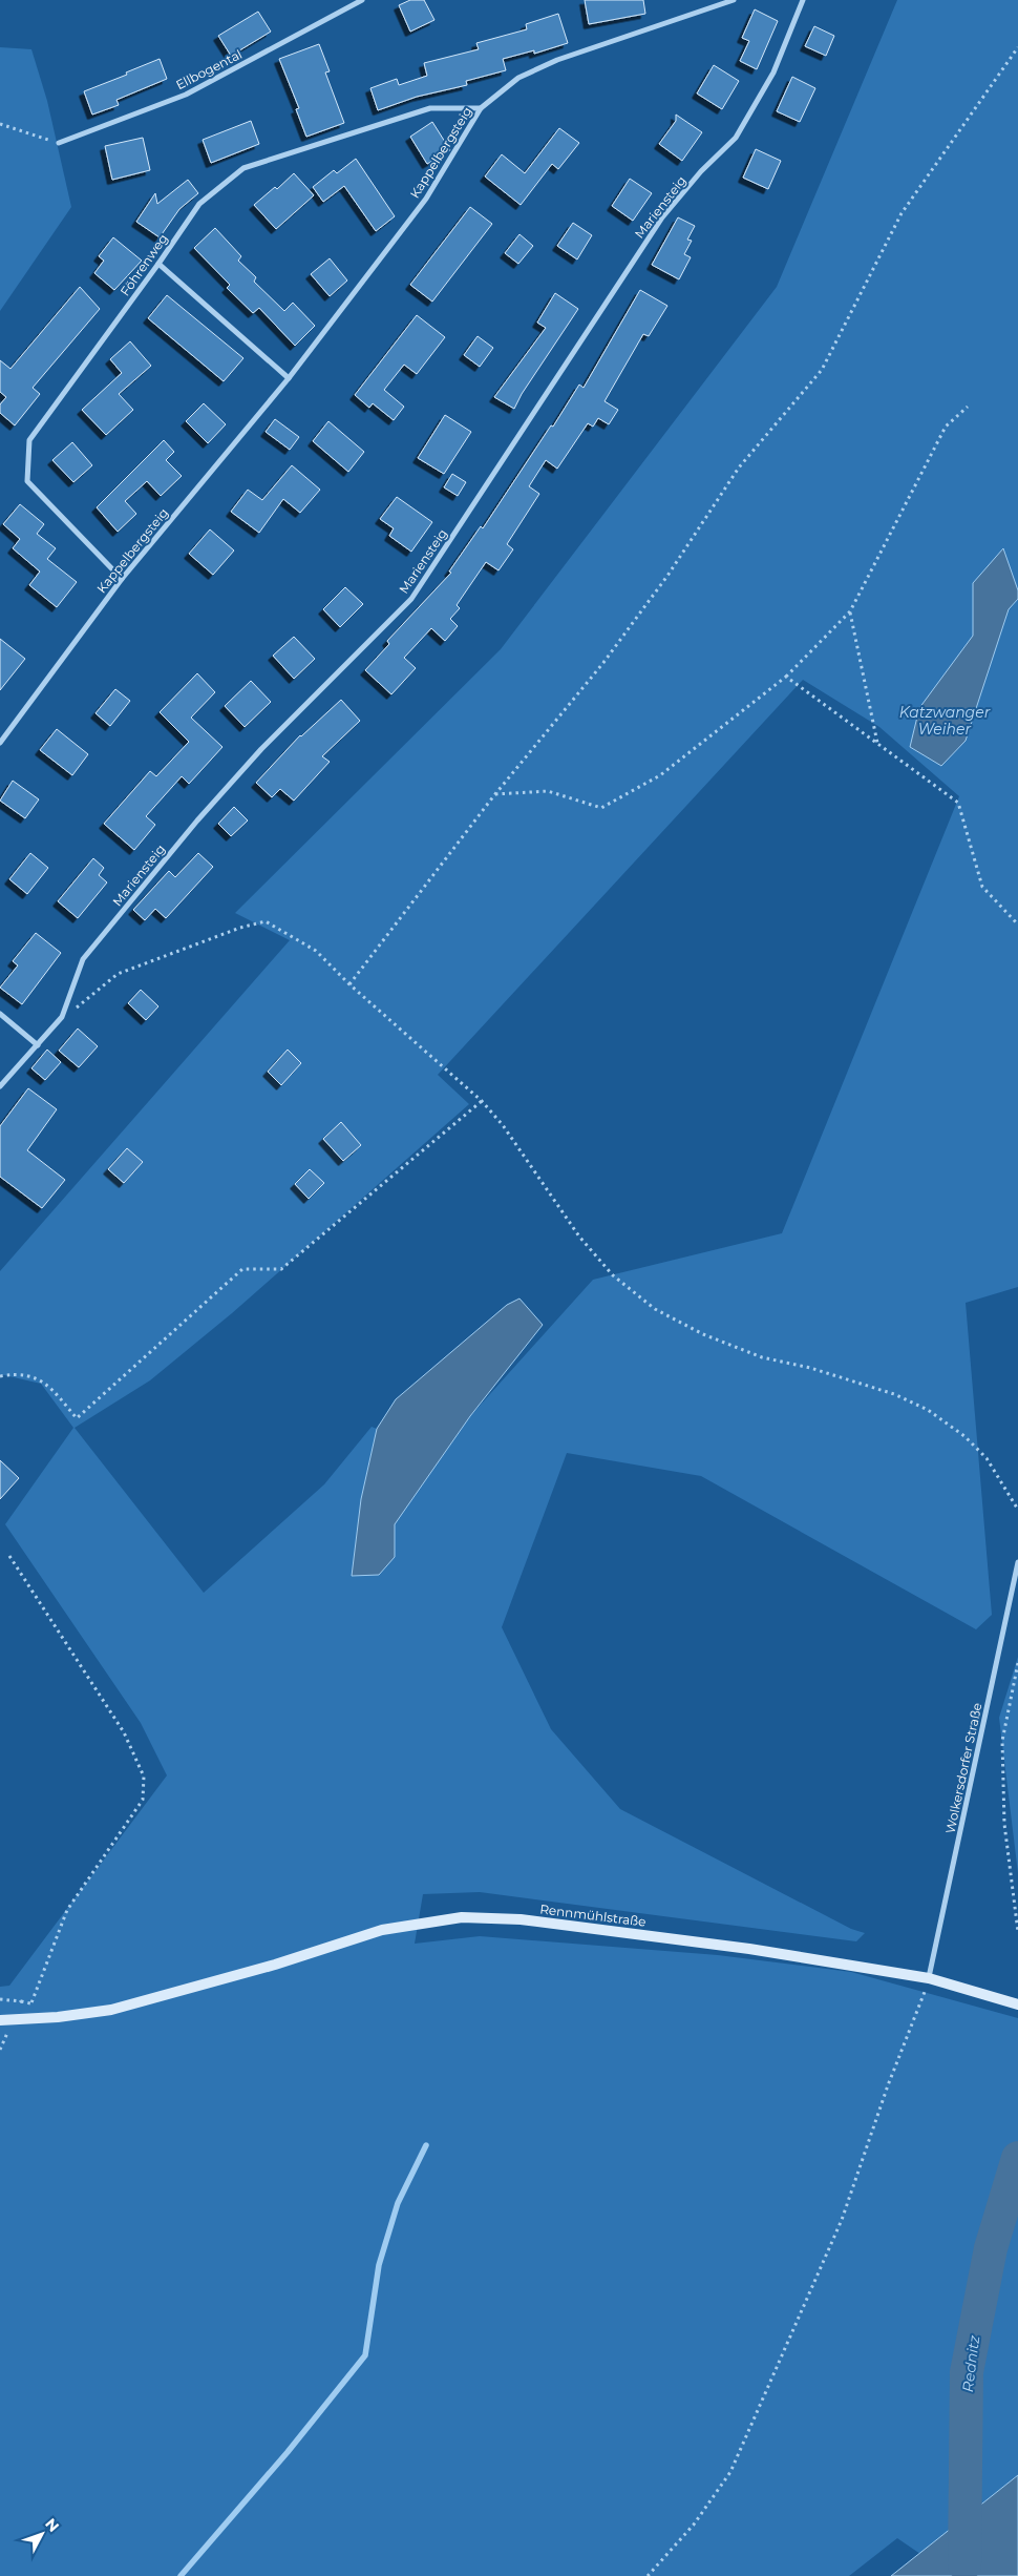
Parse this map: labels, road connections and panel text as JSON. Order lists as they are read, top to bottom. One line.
{"streets":{"main road":["Rennmühlstraße"],"street":["Ellbogental","Kappelbergsteig","Mariensteig","Föhrenweg","Wolkersdorfer Straße"]},"crossings":[["Kappelbergsteig","Föhrenweg"],["Wolkersdorfer Straße","Rennmühlstraße"]],"water":["Katzwanger Weiher","Rednitz"],"north":"top right"}
